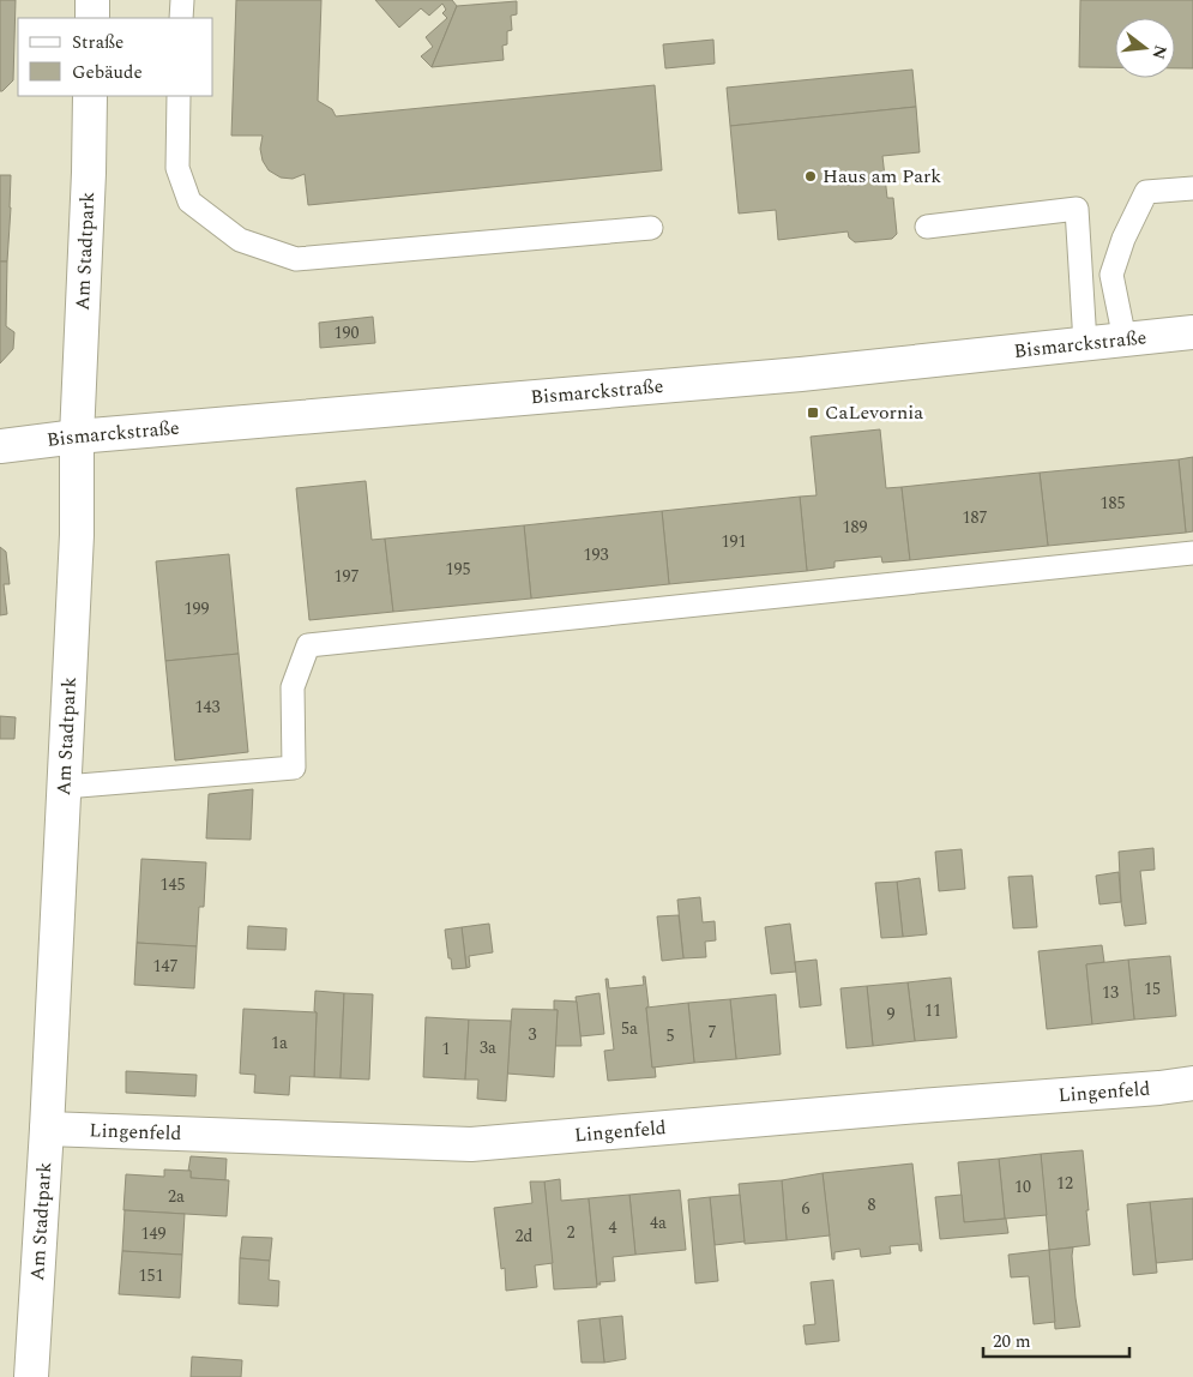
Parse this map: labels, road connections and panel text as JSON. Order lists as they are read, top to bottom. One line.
{"streets":{"street":["Am Stadtpark","Bismarckstraße","Lingenfeld"]},"crossings":[["Am Stadtpark","Bismarckstraße"],["Am Stadtpark","Lingenfeld"]],"places":{"other":["Haus am Park"],"transit":["CaLevornia"]},"house_numbers":["190","185","187","189","191","193","195","197","199","143","145","147","15","13","11","9","5a","7","3","5","1a","3a","1","12","10","2a","8","6","4a","4","2","149","2d","151"],"legend":["Straße","Gebäude"],"scale_bar":"20 m","north":"right"}
